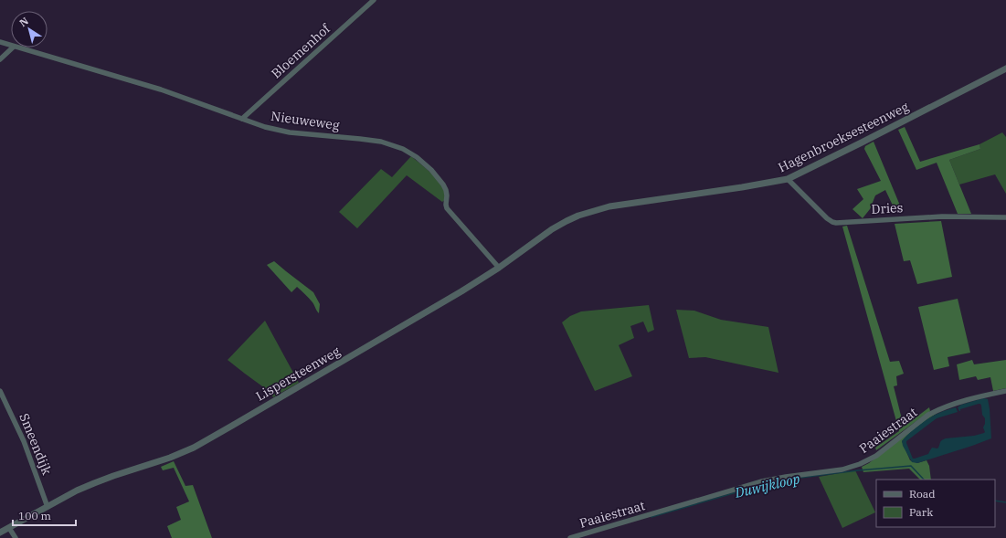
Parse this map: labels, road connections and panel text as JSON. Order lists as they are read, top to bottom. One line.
{"streets":{"street":["Bloemenhof","Nieuweweg","Hagenbroeksesteenweg","Dries","Lispersteenweg","Paaiestraat","Smeendijk"]},"crossings":[["Bloemenhof","Nieuweweg"],["Nieuweweg","Lispersteenweg"],["Hagenbroeksesteenweg","Dries"],["Hagenbroeksesteenweg","Lispersteenweg"],["Lispersteenweg","Smeendijk"]],"water":["Duwijkloop"],"legend":["Road","Park"],"scale_bar":"100 m","north":"top left"}
